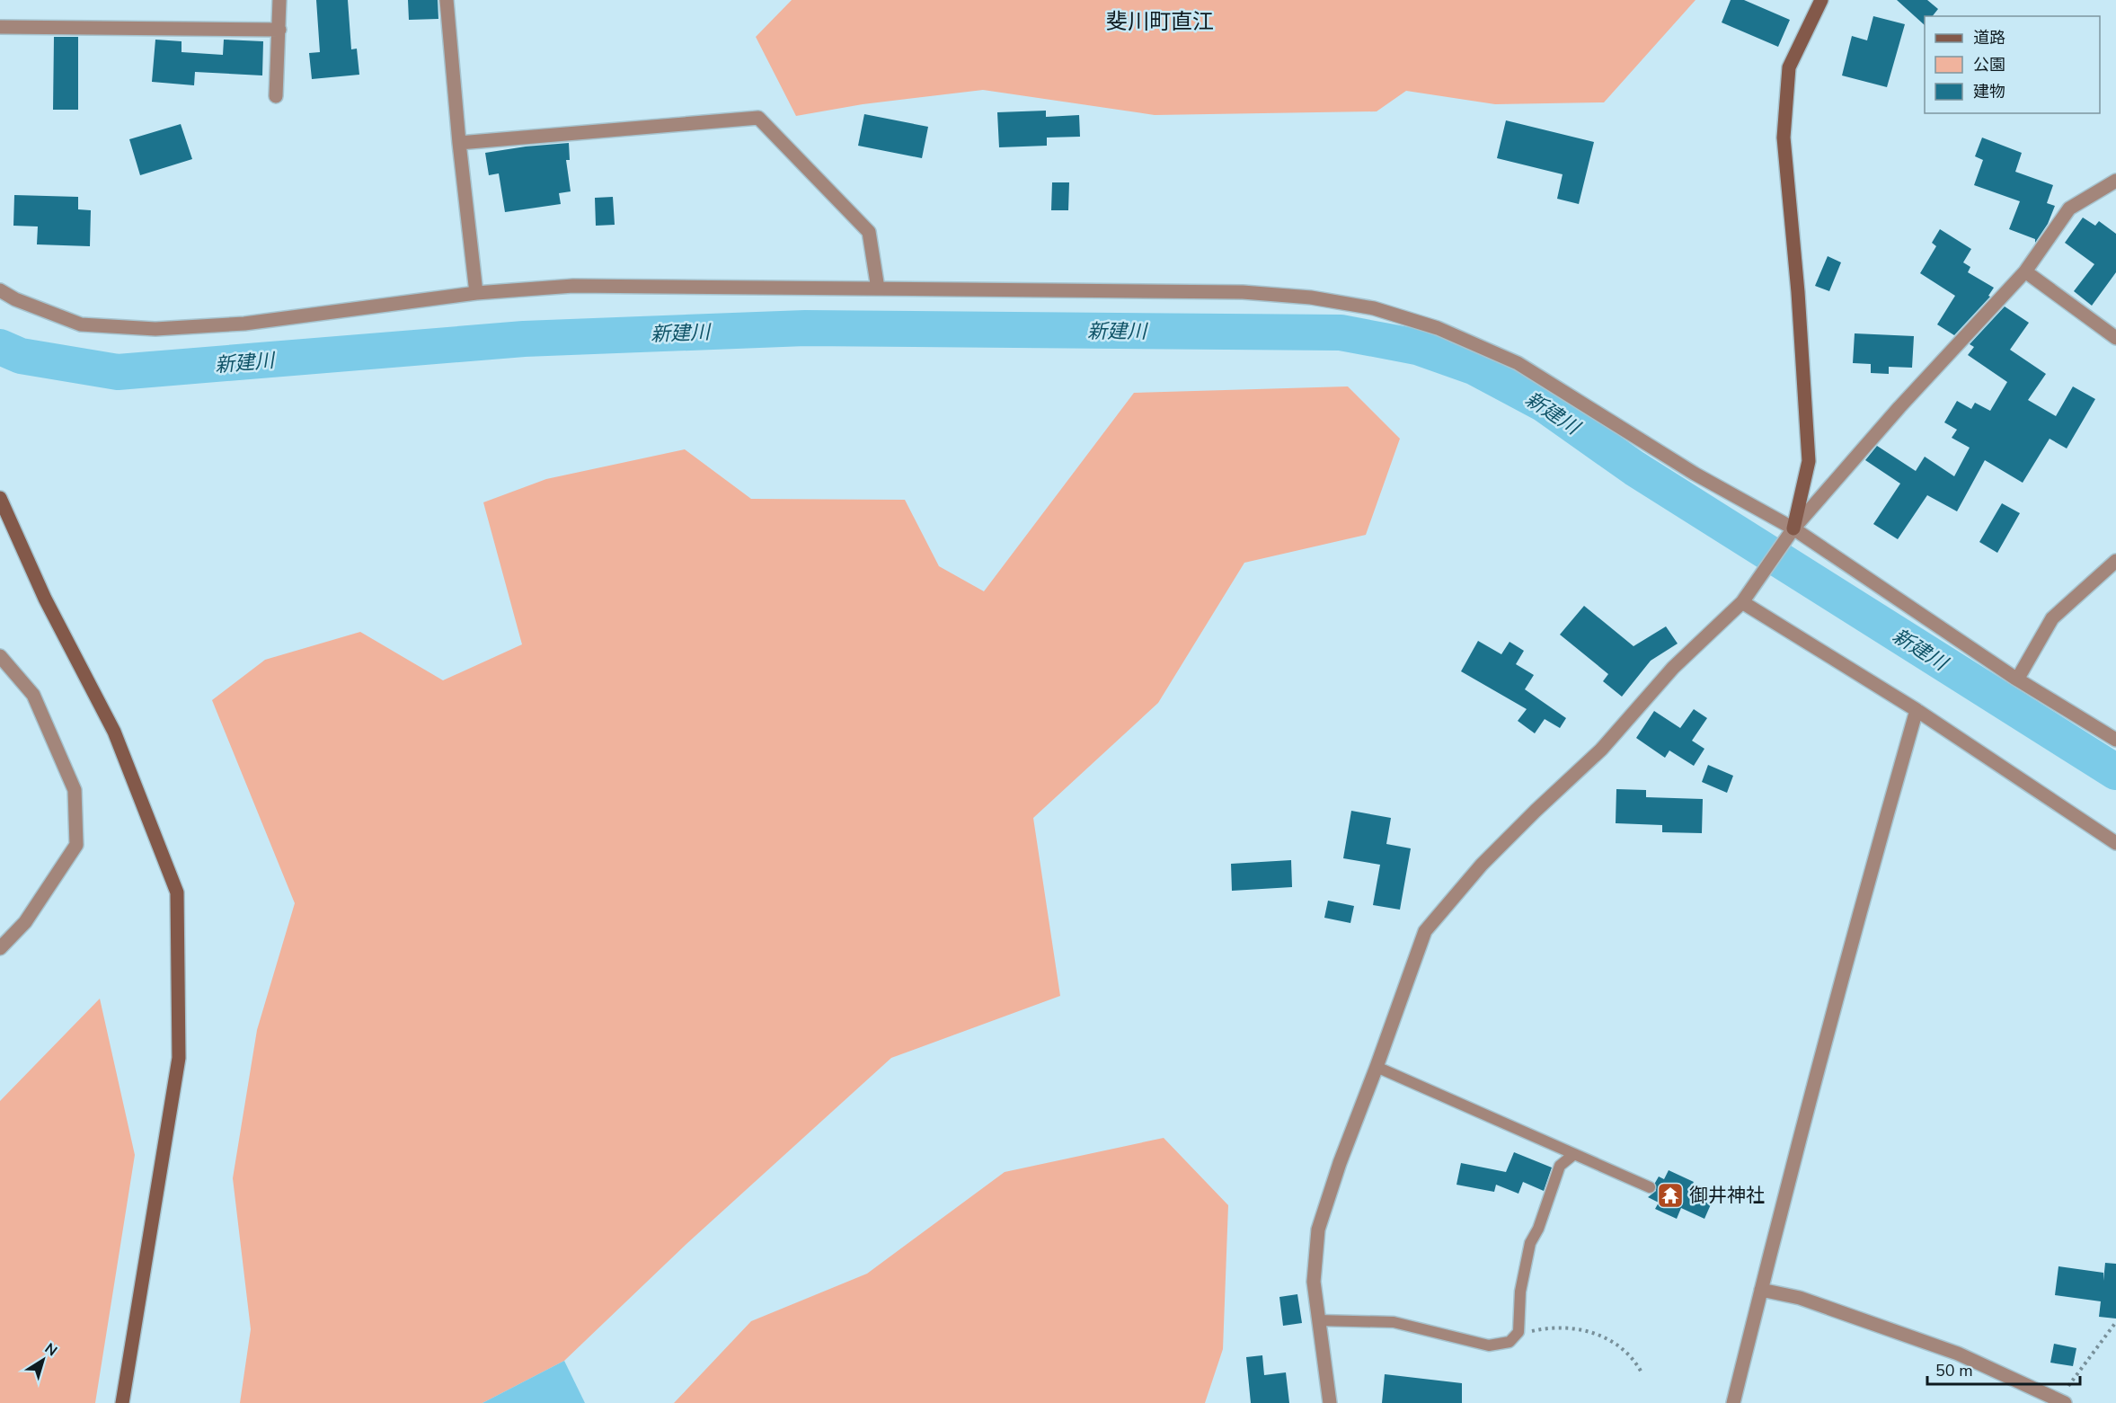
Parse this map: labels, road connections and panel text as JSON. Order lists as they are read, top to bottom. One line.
{"districts":["斐川町直江"],"water":["新建川"],"places":{"temple":["御井神社"]},"legend":["道路","公園","建物"],"scale_bar":"50 m","north":"top right"}
